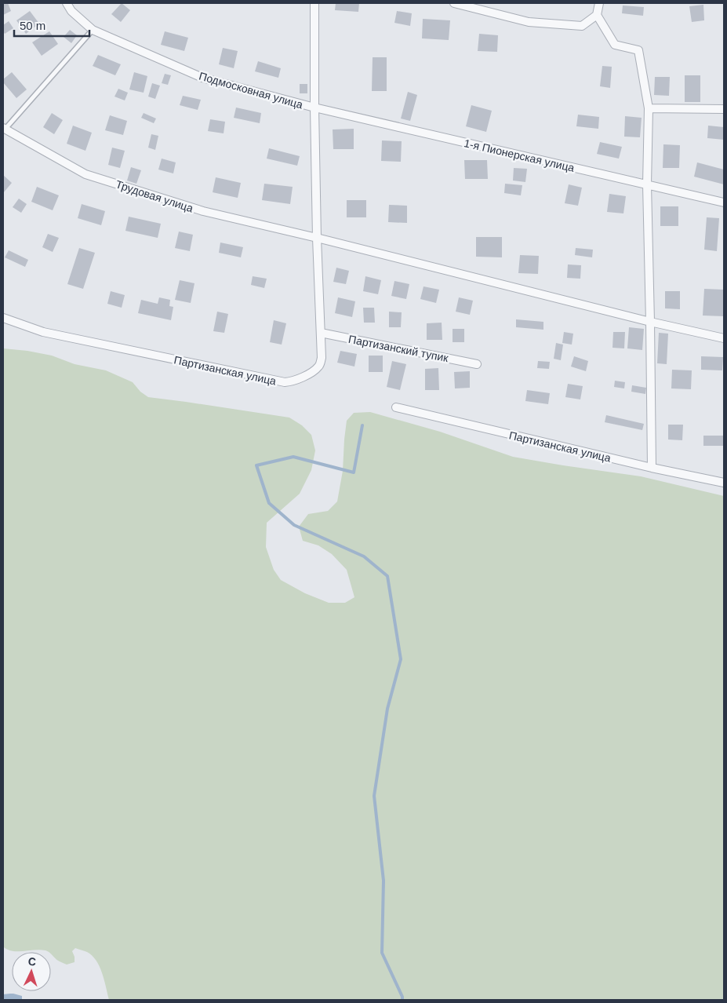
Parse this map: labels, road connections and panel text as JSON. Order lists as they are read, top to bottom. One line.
{"streets":{"street":["Подмосковная улица","1-я Пионерская улица","Трудовая улица","Партизанский тупик","Партизанская улица"]},"crossings":[["Подмосковная улица","1-я Пионерская улица"],["Подмосковная улица","Партизанская улица"],["1-я Пионерская улица","Партизанская улица"],["Трудовая улица","Партизанская улица"],["Партизанский тупик","Партизанская улица"]],"scale_bar":"50 m","north":"top"}
